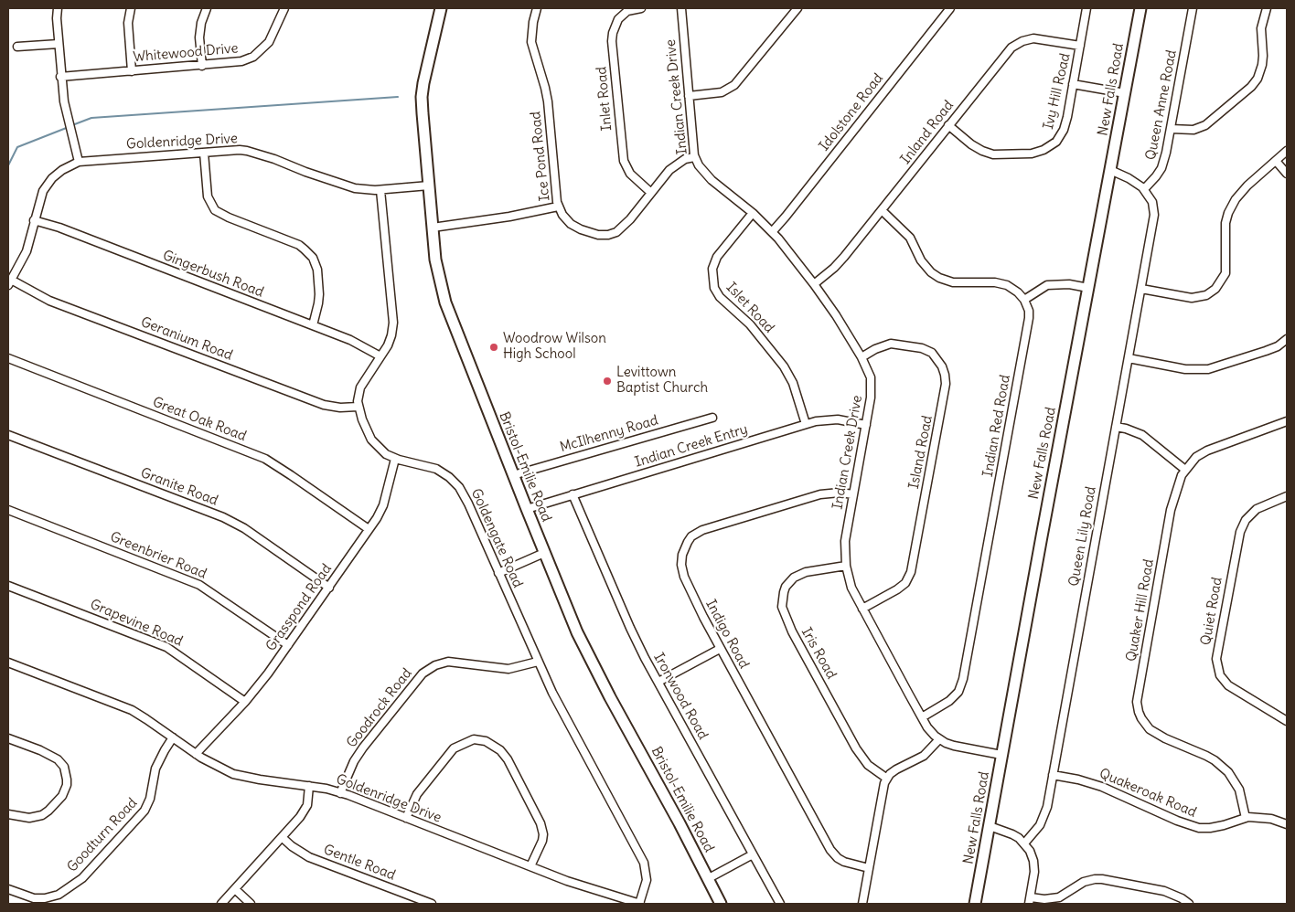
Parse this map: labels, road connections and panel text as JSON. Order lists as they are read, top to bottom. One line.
{"streets":{"street":["Whitewood Drive","New Falls Road","Ivy Hill Road","Indian Creek Drive","Inlet Road","Queen Anne Road","Idolstone Road","Inland Road","Goldenridge Drive","Ice Pond Road","Gingerbush Road","Islet Road","Geranium Road","Great Oak Road","Indian Red Road","McIlhenny Road","Indian Creek Entry","Island Road","Bristol-Emilie Road","Granite Road","Queen Lily Road","Goldengate Road","Greenbrier Road","Grasspond Road","Quaker Hill Road","Quiet Road","Grapevine Road","Indigo Road","Iris Road","Ironwood Road","Goodrock Road","Quakeroak Road","Goodturn Road","Gentle Road"]},"crossings":[["New Falls Road","Indian Creek Drive"],["Ivy Hill Road","Inland Road"],["Indian Creek Drive","Idolstone Road"],["Indian Creek Drive","Inland Road"],["Indian Creek Drive","Ice Pond Road"],["Indian Creek Drive","Islet Road"],["Indian Creek Drive","Indian Red Road"],["Indian Creek Drive","Indian Creek Entry"],["Indian Creek Drive","Island Road"],["Indian Creek Drive","Indigo Road"],["Indian Creek Drive","Iris Road"],["Inlet Road","Ice Pond Road"],["Queen Anne Road","Queen Lily Road"],["Goldenridge Drive","Gingerbush Road"],["Goldenridge Drive","Geranium Road"],["Goldenridge Drive","Bristol-Emilie Road"],["Goldenridge Drive","Goldengate Road"],["Goldenridge Drive","Grasspond Road"],["Goldenridge Drive","Goodrock Road"],["Goldenridge Drive","Goodturn Road"],["Islet Road","Indian Creek Entry"],["Geranium Road","Goldengate Road"],["Great Oak Road","Grasspond Road"],["McIlhenny Road","Bristol-Emilie Road"],["Indian Creek Entry","Bristol-Emilie Road"],["Indian Creek Entry","Ironwood Road"],["Granite Road","Grasspond Road"],["Queen Lily Road","Quakeroak Road"],["Goldengate Road","Grasspond Road"],["Goldengate Road","Goodrock Road"],["Greenbrier Road","Grasspond Road"],["Grasspond Road","Grapevine Road"],["Quaker Hill Road","Quakeroak Road"]],"places":["Woodrow Wilson High School","Levittown Baptist Church"]}
